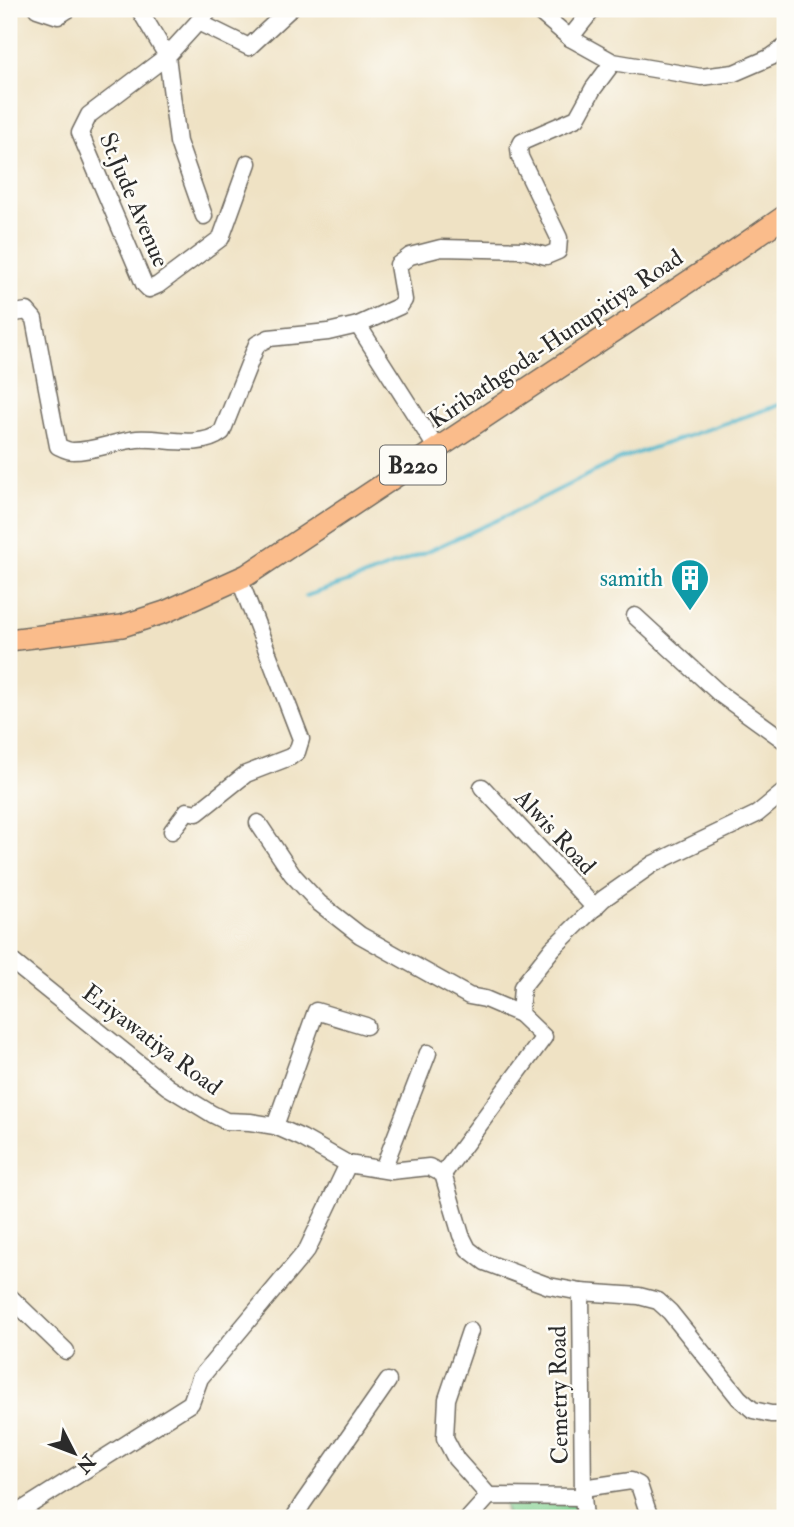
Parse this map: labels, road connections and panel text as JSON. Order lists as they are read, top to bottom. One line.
{"streets":{"main road":["Kiribathgoda-Hunupitiya Road","B220"],"street":["St.Jude Avenue","Alwis Road","Eriyawatiya Road","Cemetry Road"]},"places":{"building":["samith"]},"north":"bottom right"}
